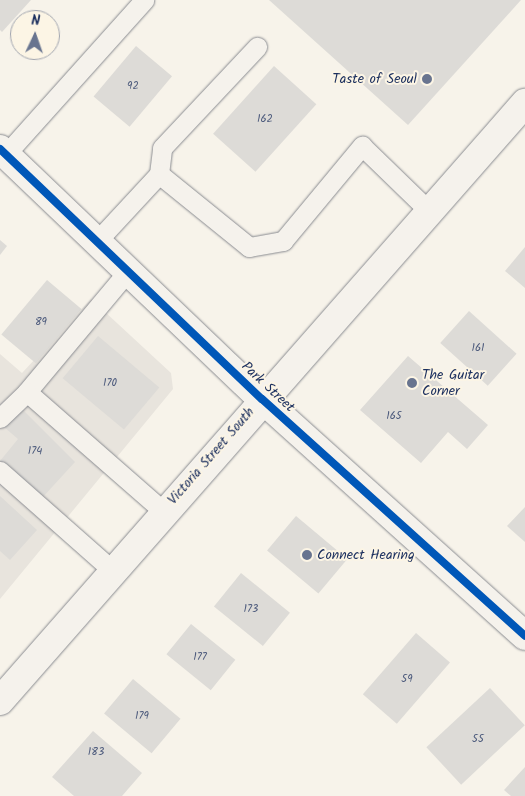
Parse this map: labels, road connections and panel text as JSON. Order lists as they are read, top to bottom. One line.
{"streets":{"main road":["Park Street","Victoria Street South"]},"crossings":[["Park Street","Victoria Street South"]],"places":["Taste of Seoul","The Guitar Corner","Connect Hearing"],"house_numbers":["92","162","89","161","170","165","174","173","177","59","179","55","183"],"north":"top"}
